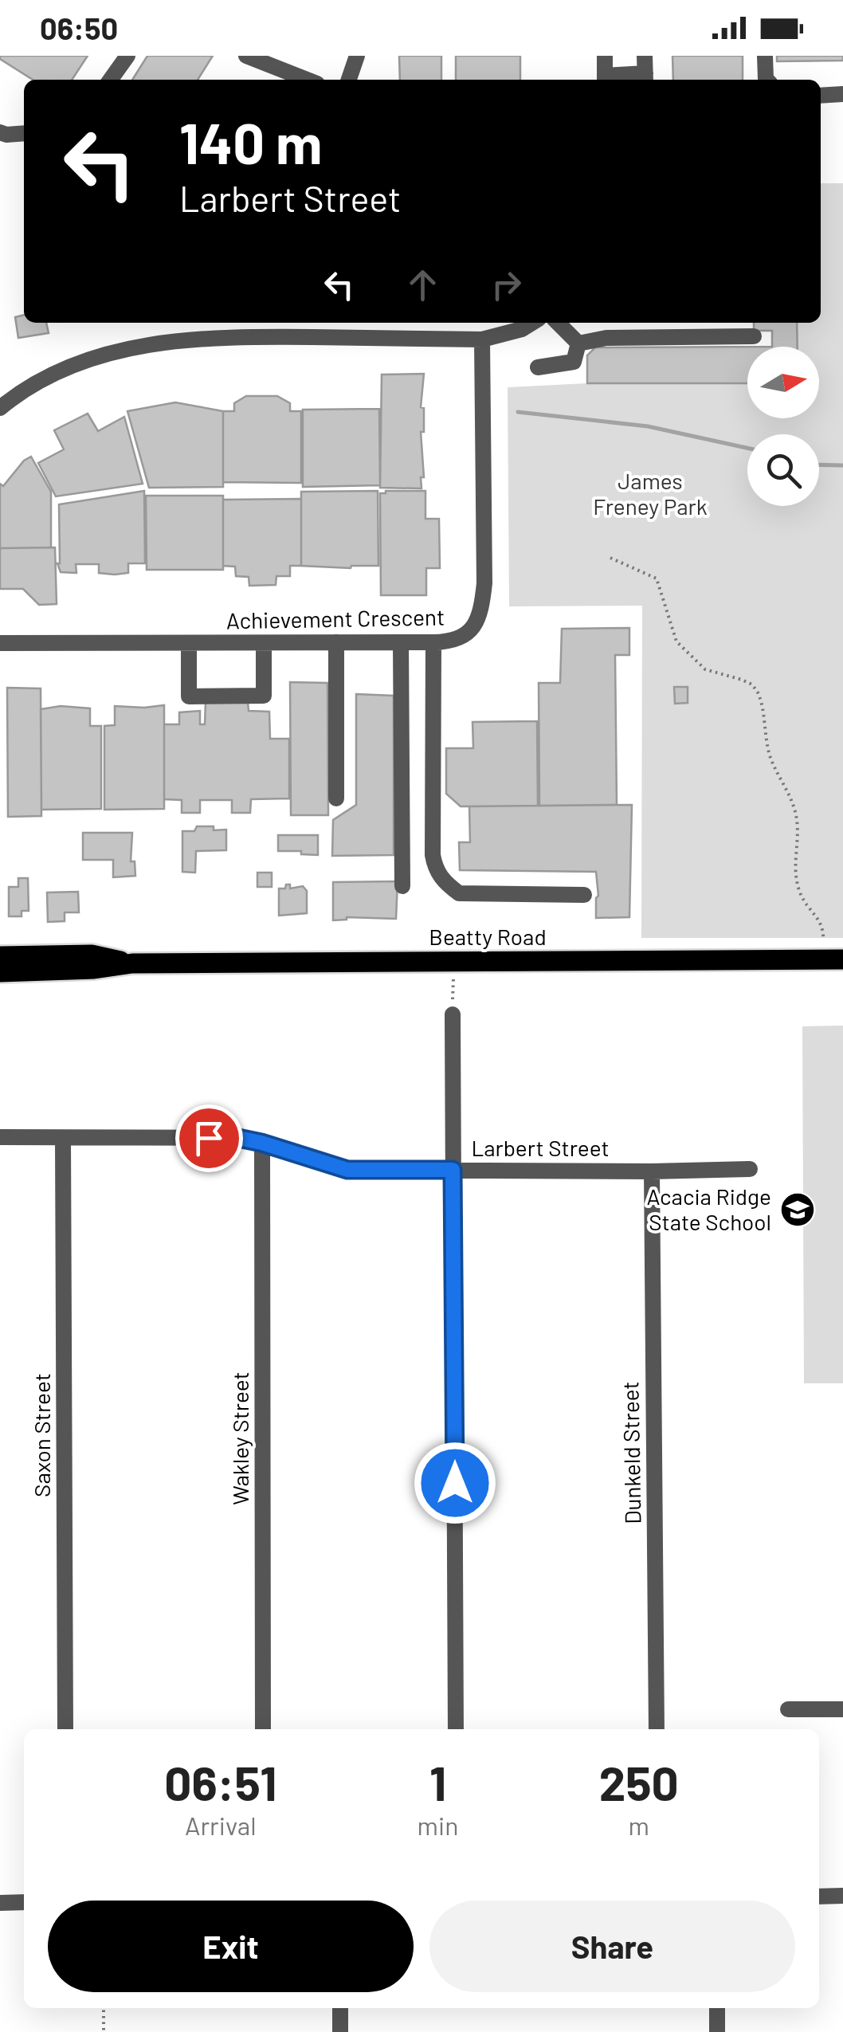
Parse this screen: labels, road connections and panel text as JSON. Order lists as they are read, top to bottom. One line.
{"streets":{"main road":["Beatty Road"],"street":["Achievement Crescent","Larbert Street","Saxon Street","Wakley Street","Dunkeld Street"]},"crossings":[["Larbert Street","Saxon Street"],["Larbert Street","Wakley Street"],["Larbert Street","Dunkeld Street"]],"parks":["James Freney Park"],"places":{"school or university":["Acacia Ridge State School"]},"north":"right","page":{"status":"06:50","turn":["140 m","Larbert Street"],"eta":["06:51","Arrival","1","min","250","m"],"buttons":["Exit","Share"]}}
